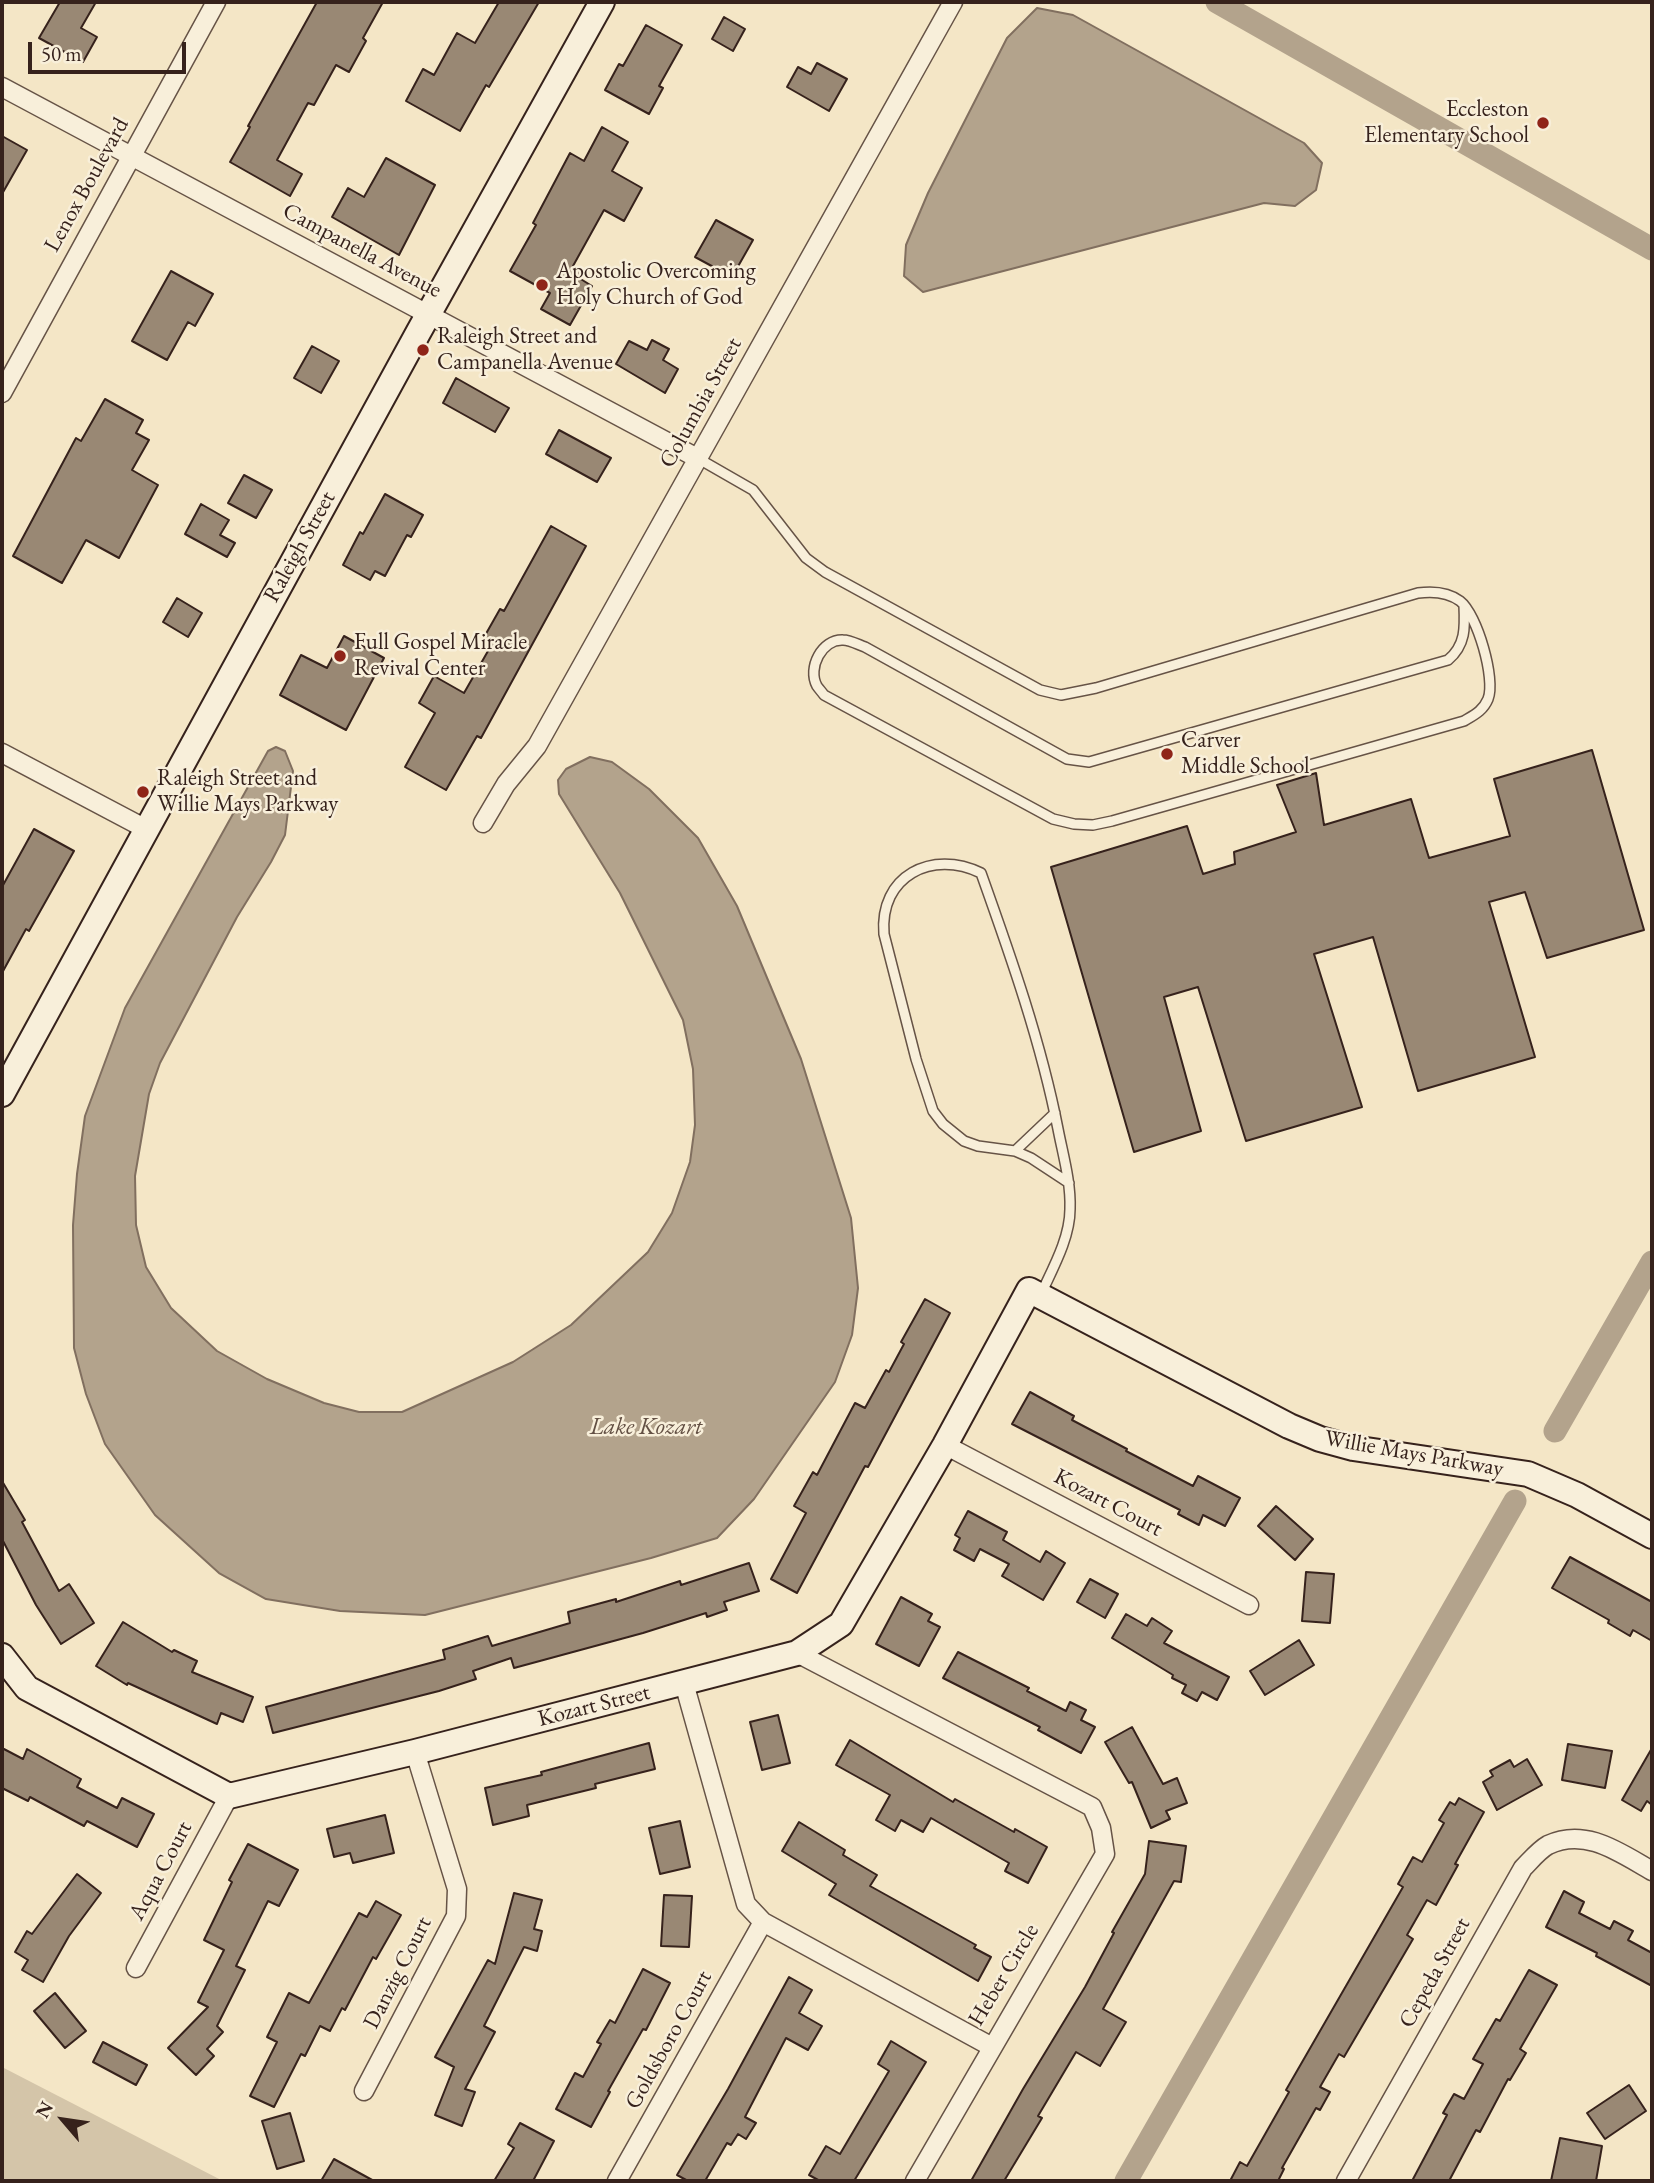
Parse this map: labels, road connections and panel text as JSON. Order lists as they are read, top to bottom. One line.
{"streets":{"street":["Lenox Boulevard","Campanella Avenue","Columbia Street","Raleigh Street","Willie Mays Parkway","Kozart Court","Kozart Street","Aqua Court","Danzig Court","Cepeda Street","Heber Circle","Goldsboro Court"]},"crossings":[["Lenox Boulevard","Campanella Avenue"],["Campanella Avenue","Columbia Street"],["Campanella Avenue","Raleigh Street"],["Willie Mays Parkway","Kozart Street"],["Kozart Court","Kozart Street"],["Kozart Street","Aqua Court"],["Kozart Street","Danzig Court"],["Kozart Street","Heber Circle"],["Heber Circle","Goldsboro Court"]],"water":["Lake Kozart"],"places":["Eccleston Elementary School","Apostolic Overcoming Holy Church of God","Raleigh Street and Campanella Avenue","Full Gospel Miracle Revival Center","Carver Middle School","Raleigh Street and Willie Mays Parkway"],"scale_bar":"50 m","north":"top left"}
